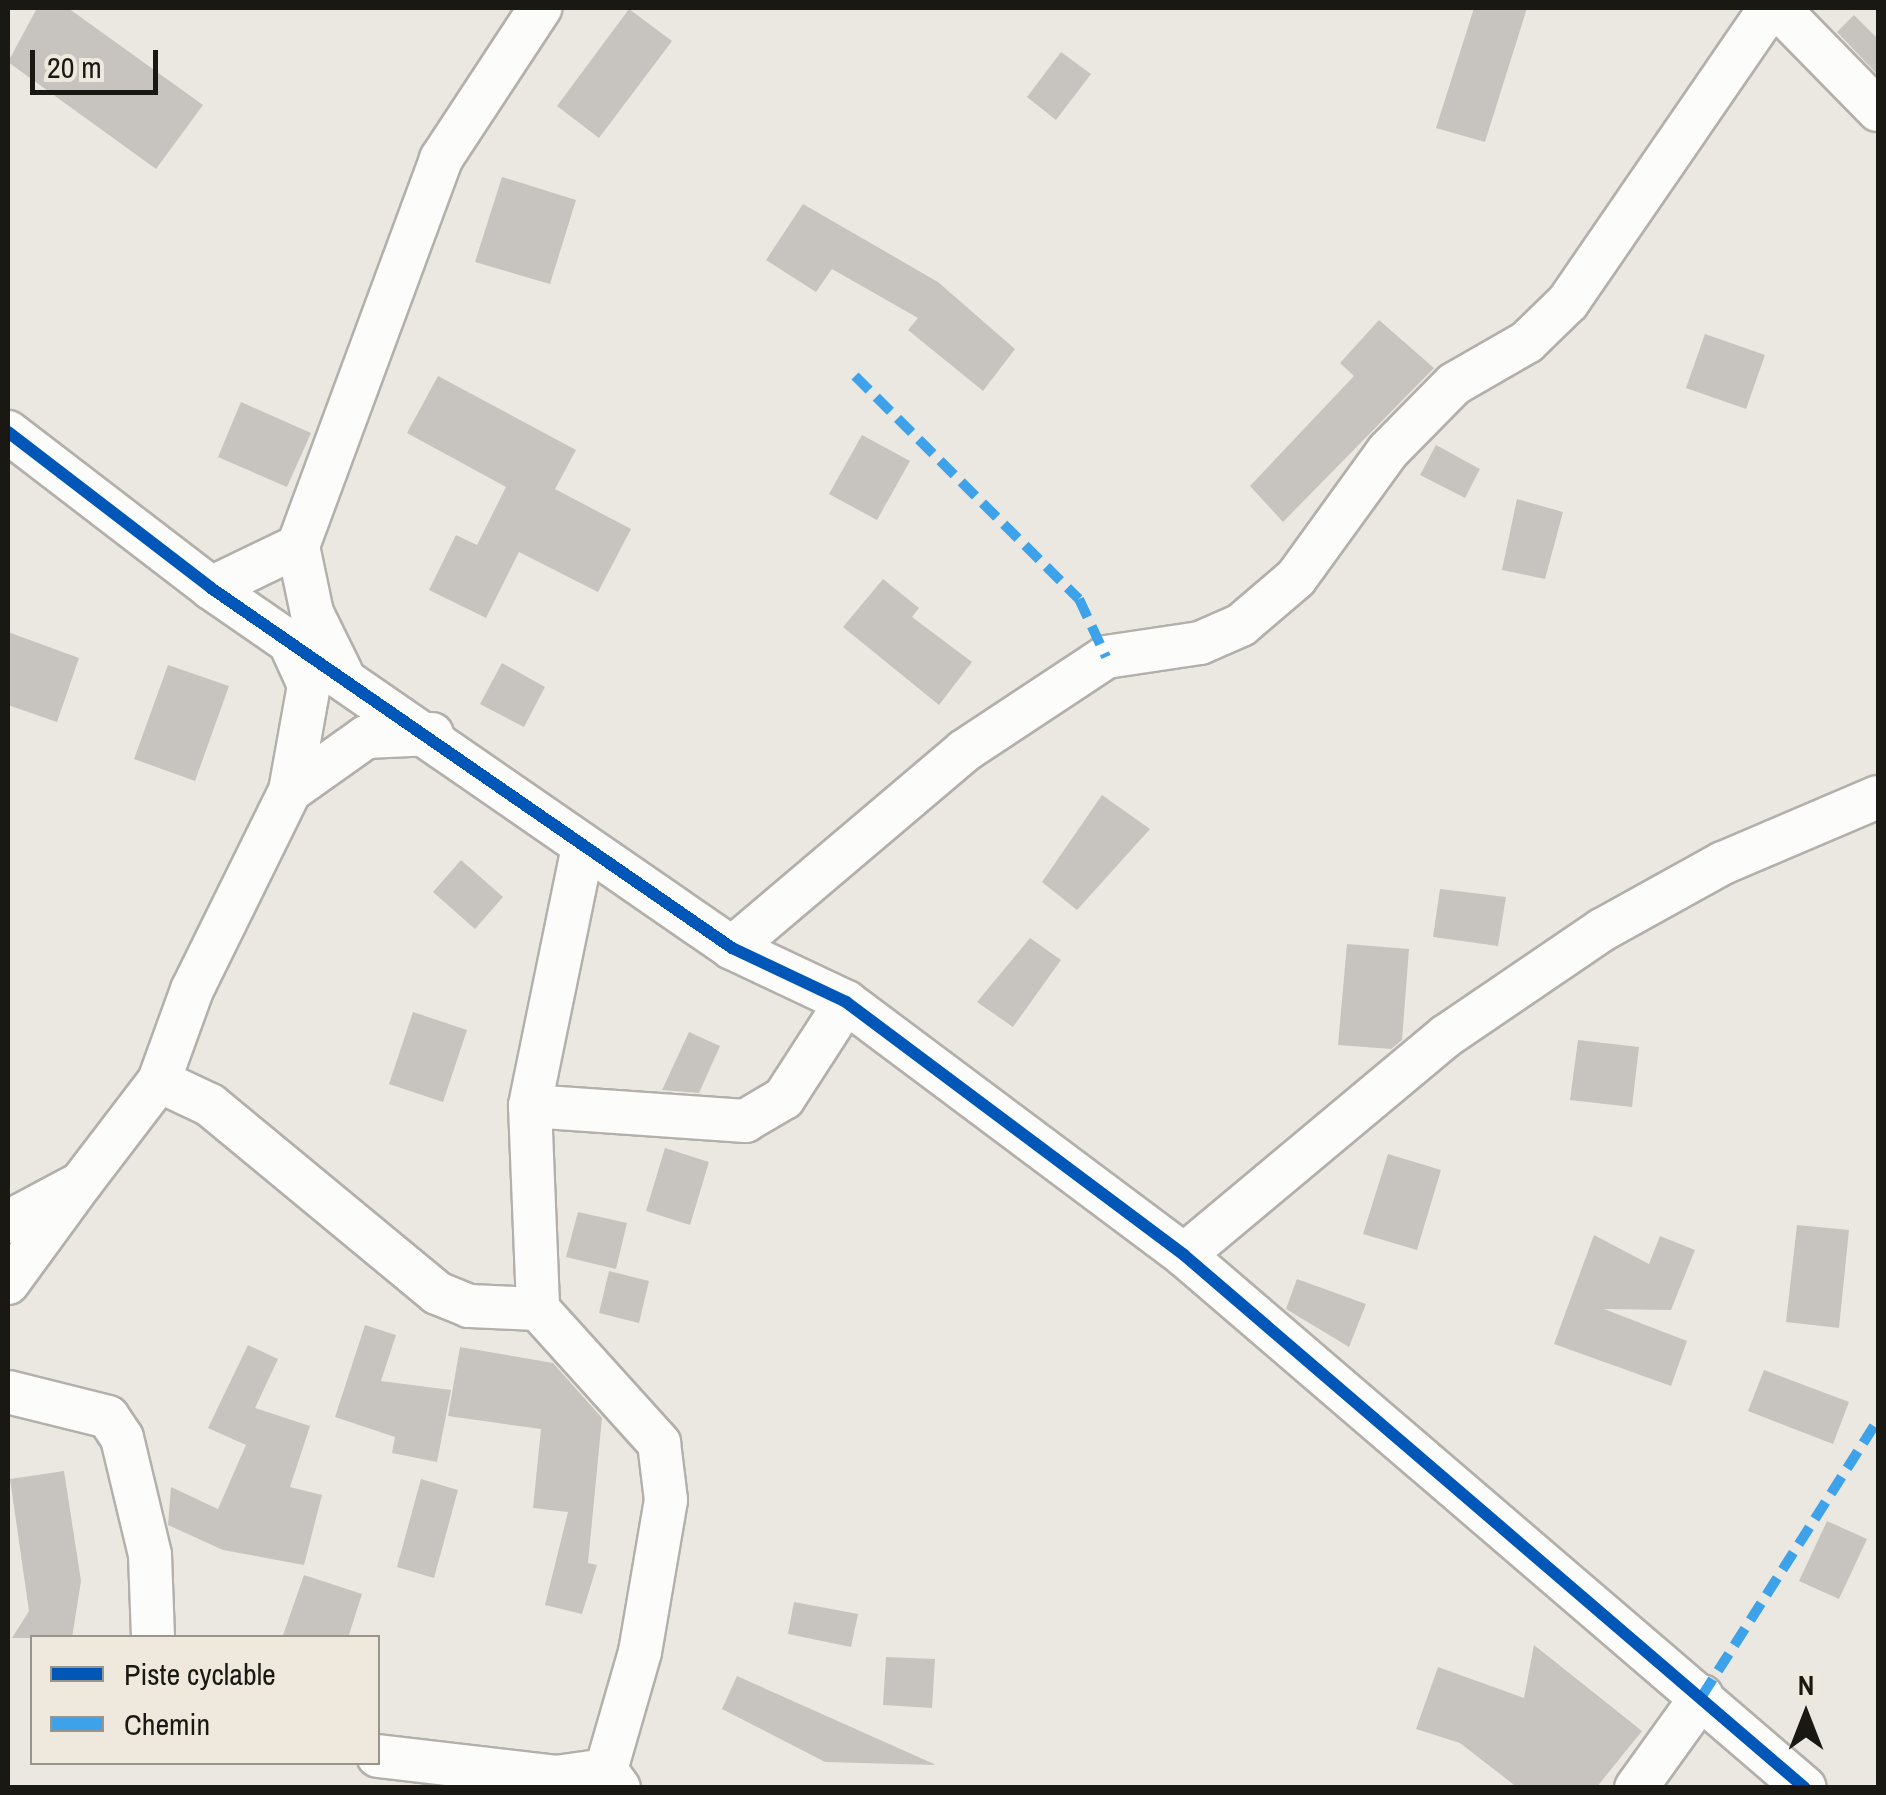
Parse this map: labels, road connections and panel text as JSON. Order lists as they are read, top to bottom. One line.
{"legend":["Piste cyclable","Chemin"],"scale_bar":"20 m","north":"top"}
